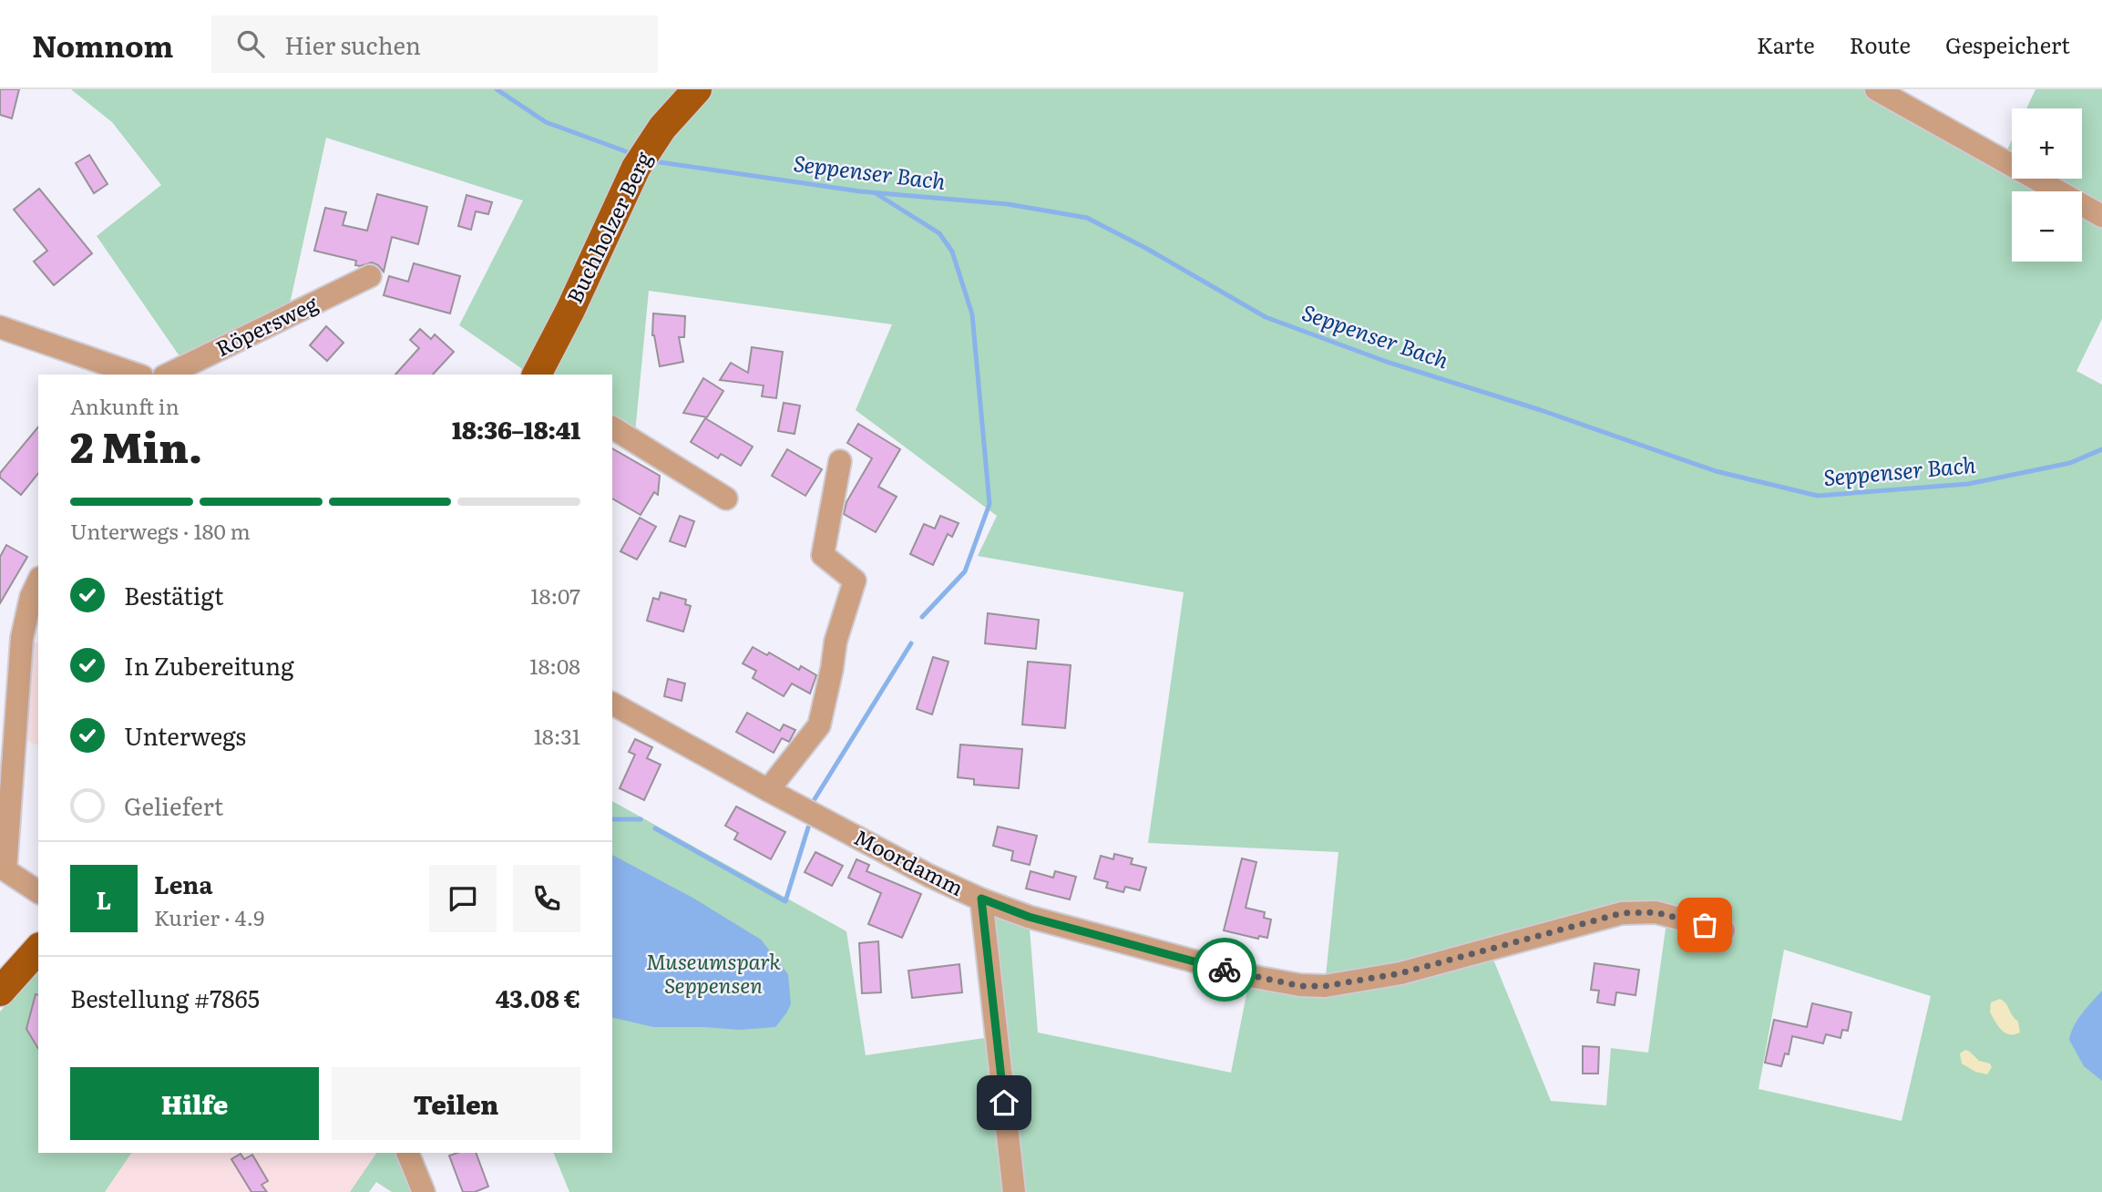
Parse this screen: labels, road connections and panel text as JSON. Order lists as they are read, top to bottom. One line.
{"streets":{"main road":["Buchholzer Berg"],"street":["Röpersweg","Moordamm"]},"water":["Seppenser Bach"],"parks":["Museumspark Seppensen"],"page":{"header":"Nomnom","search":"Hier suchen","nav":["Karte","Route","Gespeichert"],"map_buttons":["+","−"],"heading":["2 Min.","Ankunft in","18:36–18:41"],"panel":["Lena","Kurier · 4.9","Bestellung #7865","43.08 €"],"bar":"Unterwegs · 180 m","list":[["Bestätigt","18:07"],["In Zubereitung","18:08"],["Unterwegs","18:31"],"Geliefert"],"round":"L","buttons":["Hilfe","Teilen"]}}
